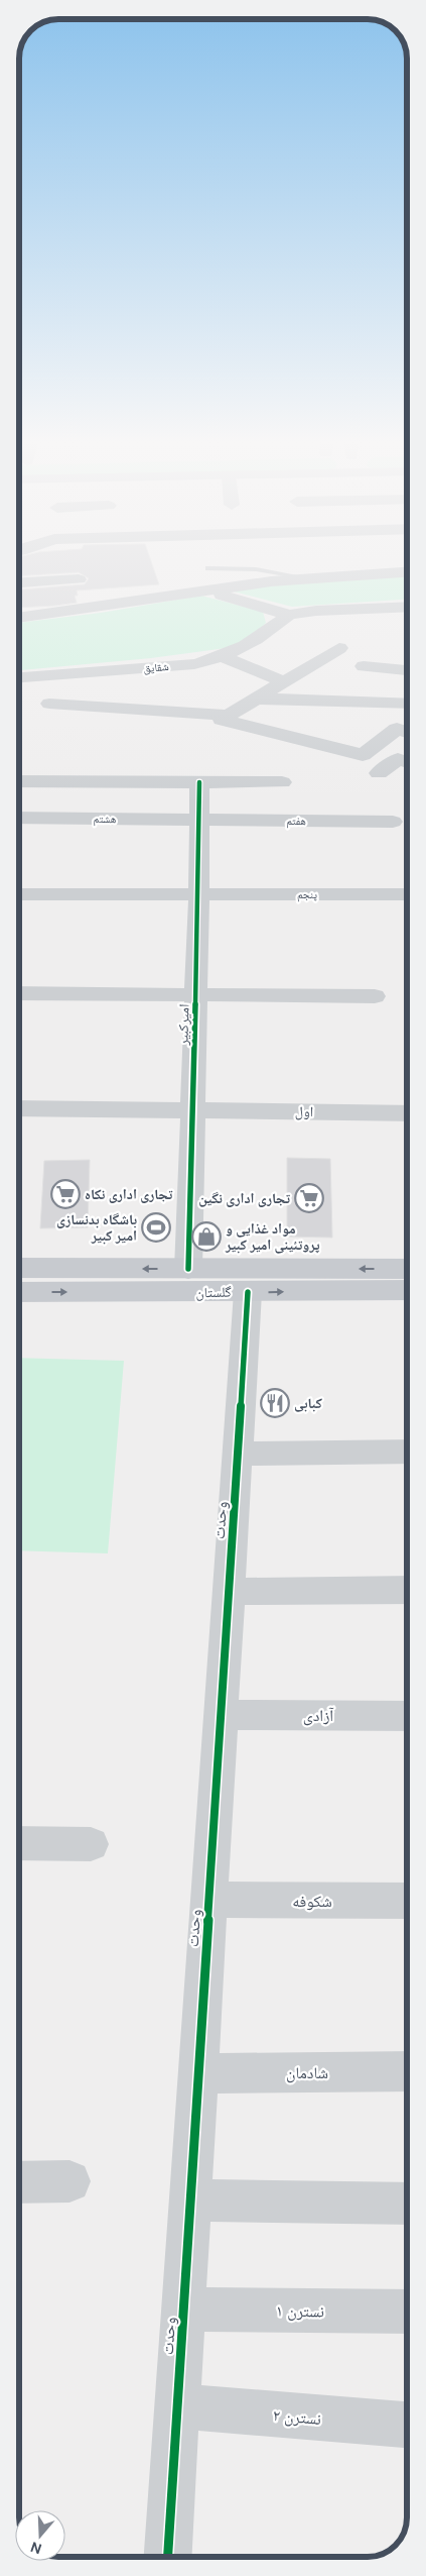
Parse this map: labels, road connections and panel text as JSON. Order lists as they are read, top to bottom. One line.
{"streets":{"main road":["گلستان"],"street":["شقایق","هشتم","هفتم","پنجم","امیرکبیر","اول","وحدت","آزادی","شکوفه","شادمان","نسترن ۱","نسترن ۲"]},"crossings":[["هشتم","هفتم"],["هشتم","امیرکبیر"],["هفتم","امیرکبیر"],["پنجم","امیرکبیر"],["امیرکبیر","اول"],["امیرکبیر","گلستان"],["گلستان","وحدت"],["وحدت","آزادی"],["وحدت","شکوفه"],["وحدت","شادمان"],["وحدت","نسترن ۱"],["وحدت","نسترن ۲"]],"places":{"supermarket":["تجاری اداری نکاه","تجاری اداری نگین"],"sports":["باشگاه بدنسازی امیر کبیر"],"shop":["مواد غذایی و پروتئینی امیر کبیر"],"restaurant":["کبابی"]},"north":"bottom"}
